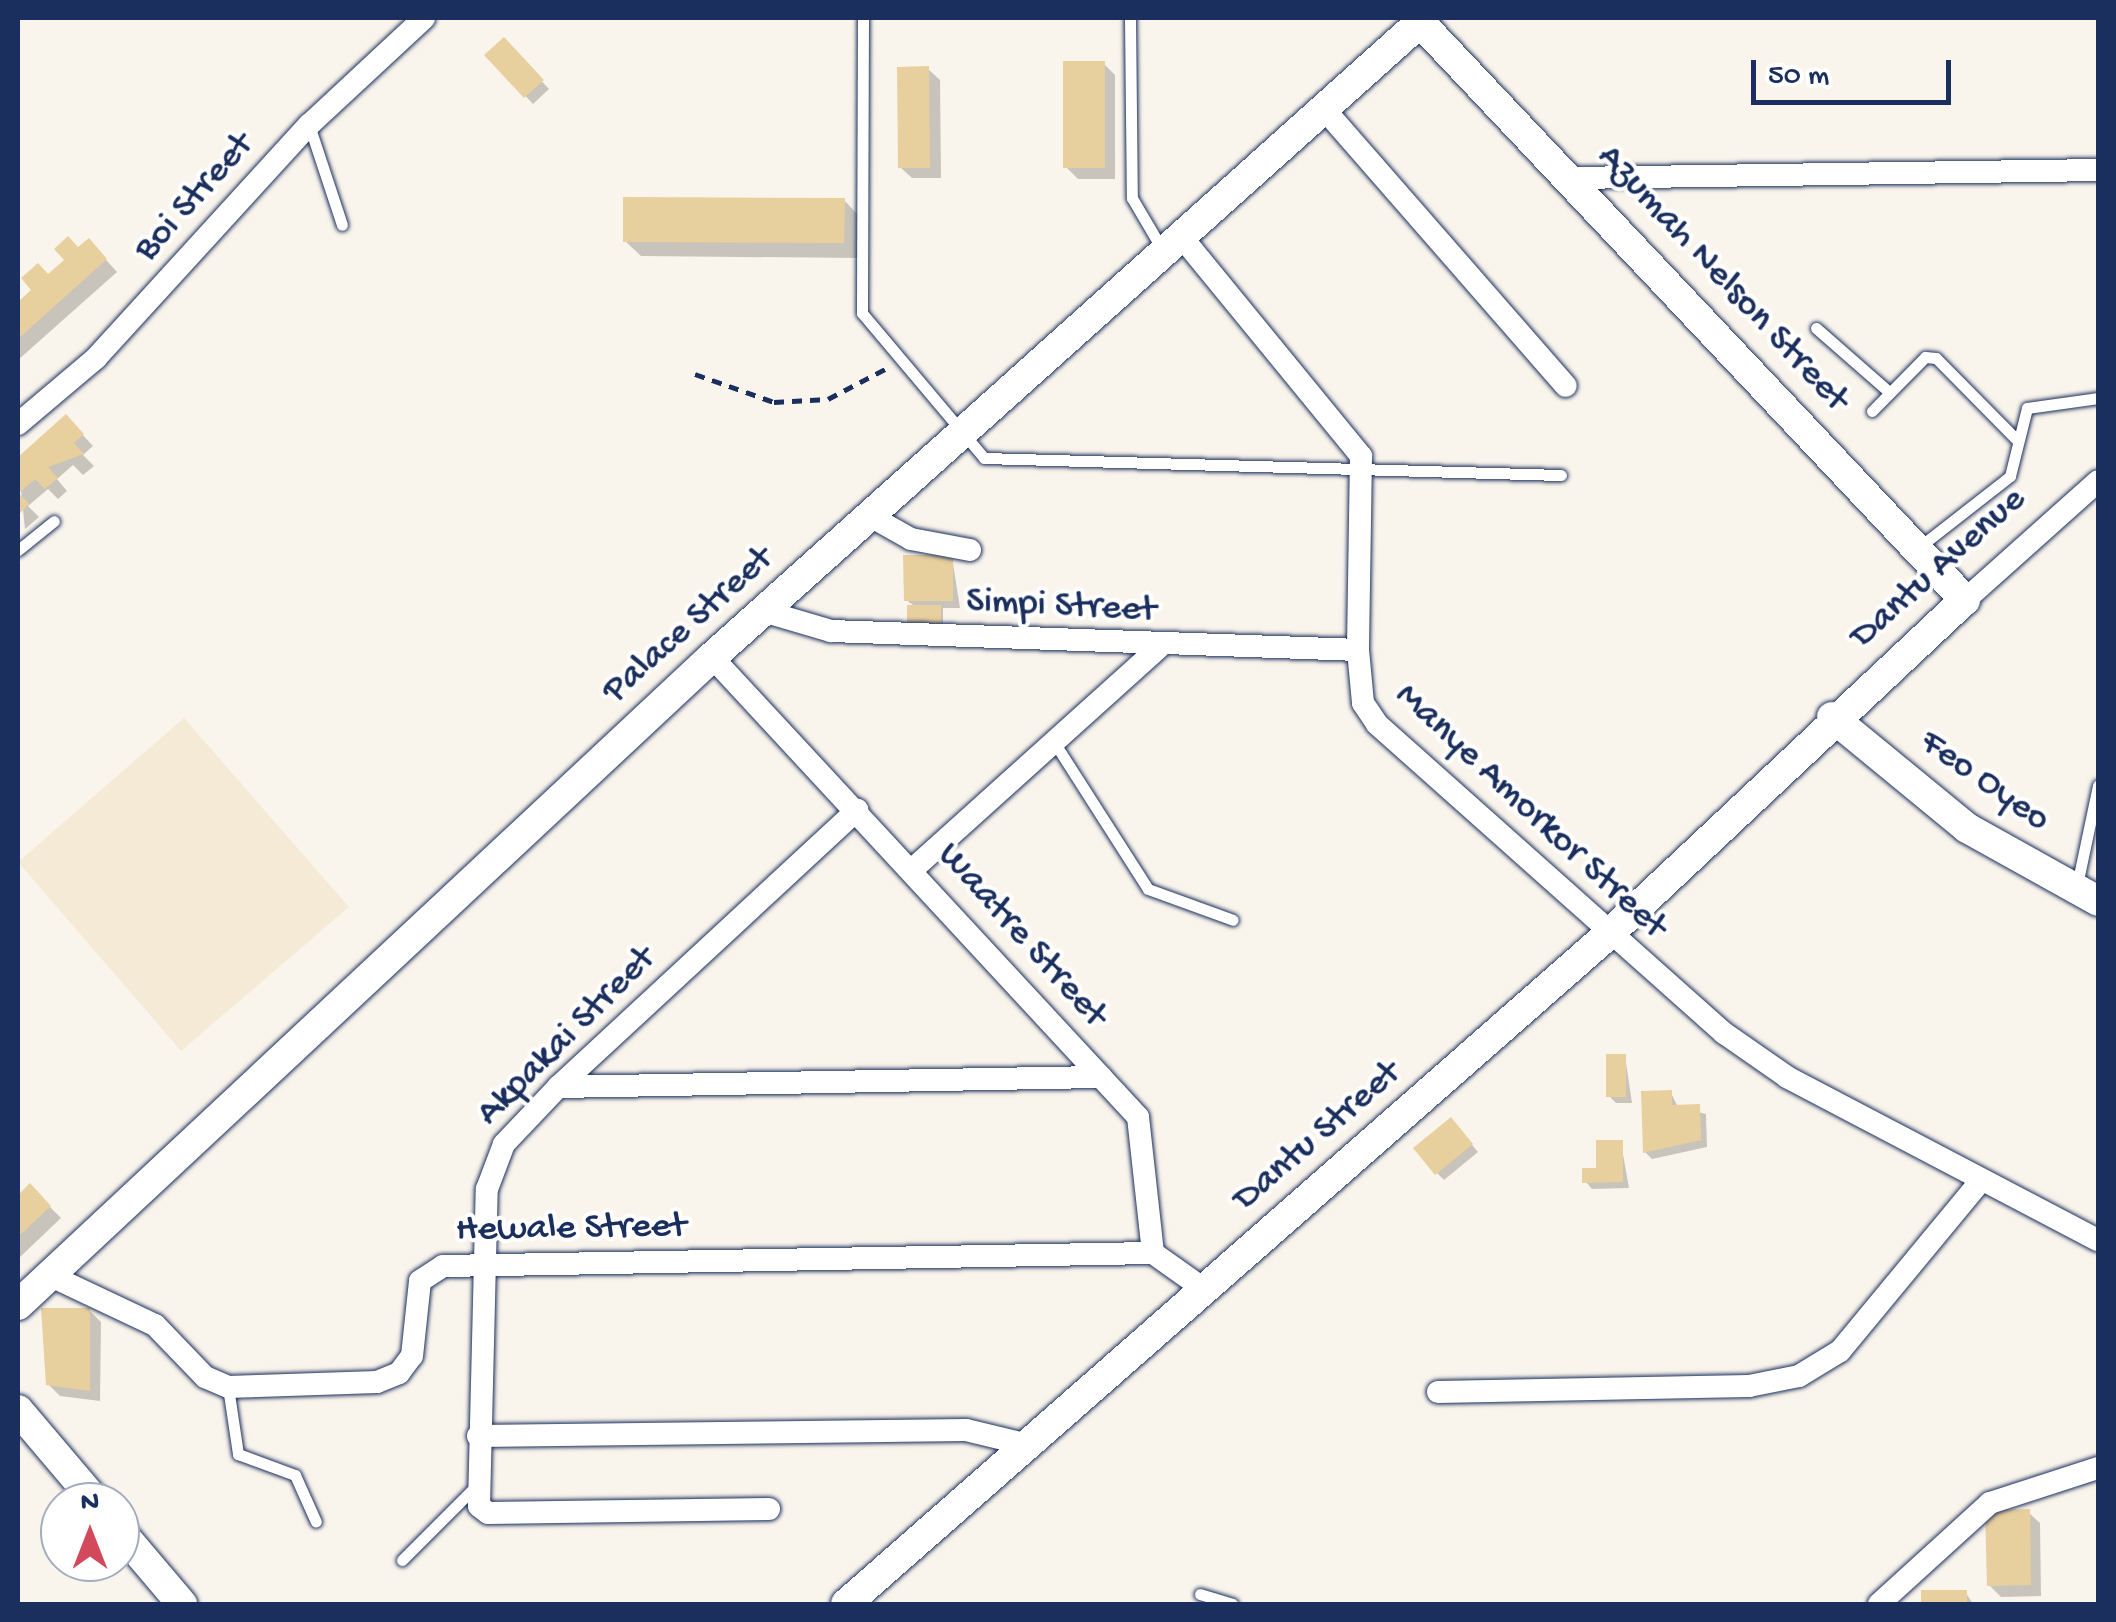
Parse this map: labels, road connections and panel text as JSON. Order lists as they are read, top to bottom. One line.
{"streets":{"street":["Boi Street","Azumah Nelson Street","Dantu Avenue","Simpi Street","Palace Street","Feo Oyeo","Manye Amorkor Street","Waatre Street","Akpakai Street","Dantu Street","Hewale Street"]},"crossings":[["Azumah Nelson Street","Dantu Avenue"],["Azumah Nelson Street","Palace Street"],["Dantu Avenue","Feo Oyeo"],["Dantu Avenue","Dantu Street"],["Simpi Street","Palace Street"],["Simpi Street","Manye Amorkor Street"],["Palace Street","Manye Amorkor Street"],["Palace Street","Waatre Street"],["Feo Oyeo","Dantu Street"],["Manye Amorkor Street","Dantu Street"],["Waatre Street","Akpakai Street"],["Waatre Street","Hewale Street"],["Akpakai Street","Hewale Street"]],"scale_bar":"50 m","north":"top"}
